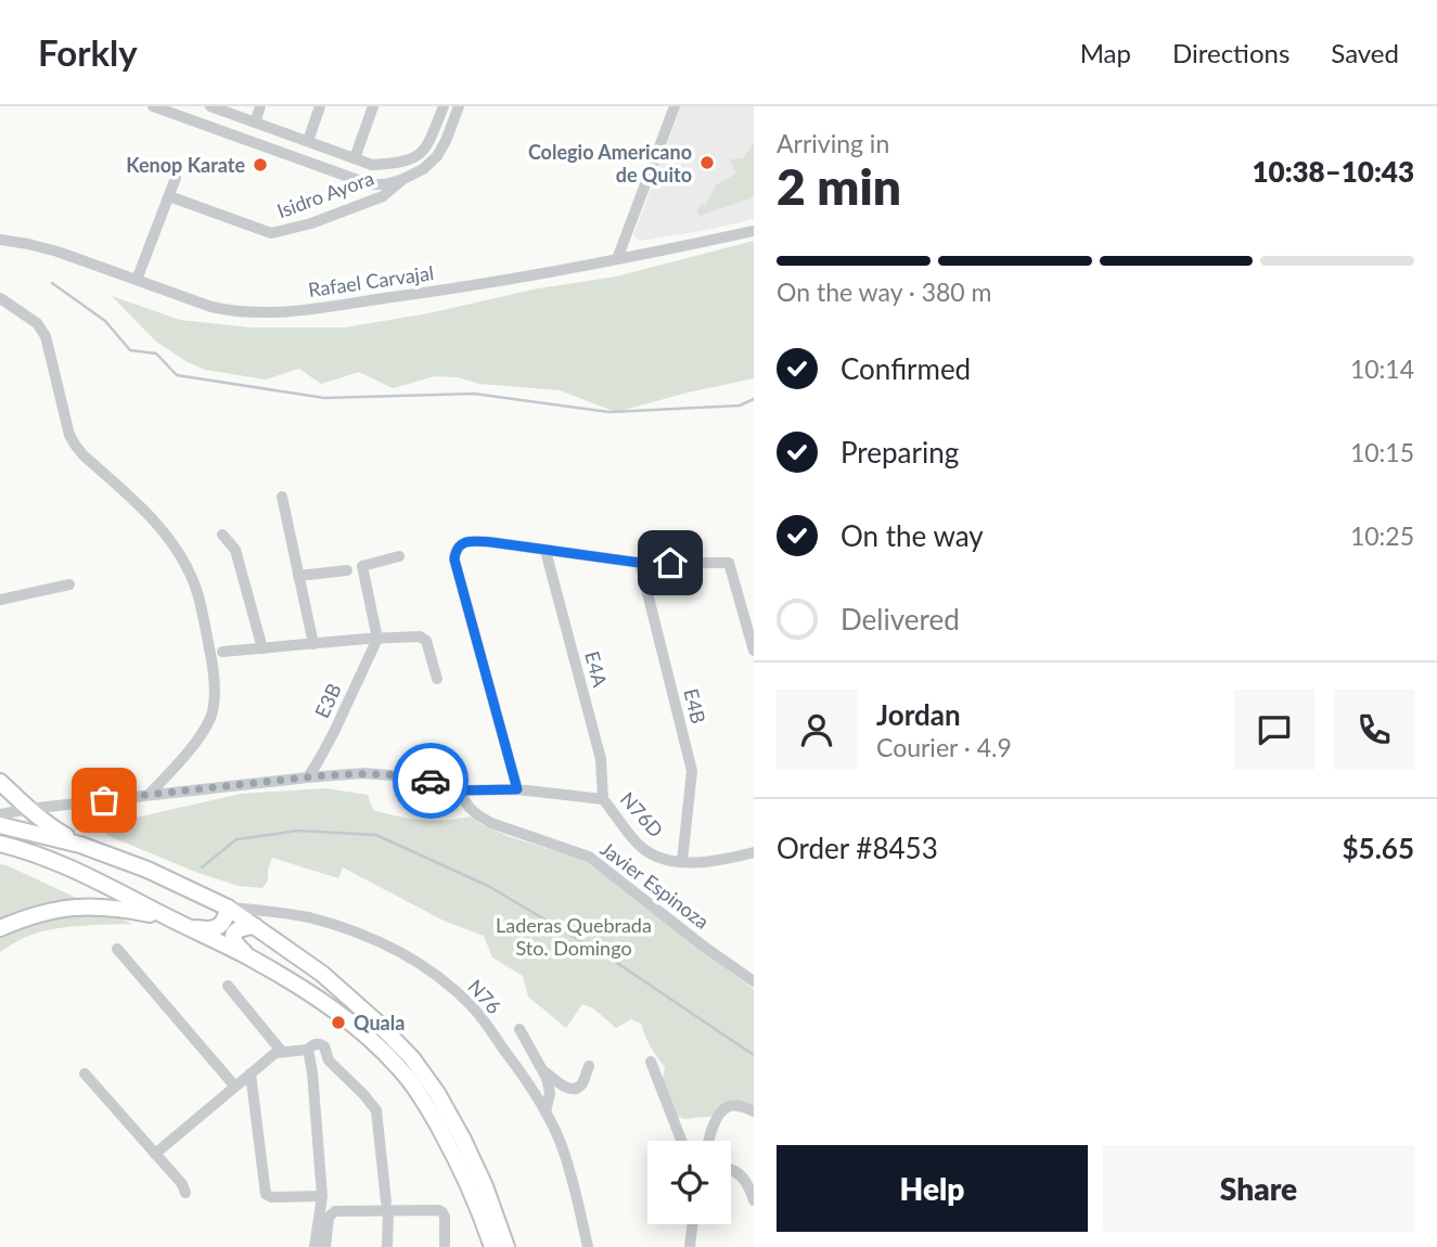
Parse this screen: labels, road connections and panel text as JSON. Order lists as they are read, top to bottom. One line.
{"streets":{"street":["Isidro Ayora","Rafael Carvajal","E4A","E3B","E4B","N76D","Javier Espinoza","N76"]},"crossings":[["E4A","N76D"],["E3B","Javier Espinoza"],["E4B","N76D"],["N76D","Javier Espinoza"]],"parks":["Laderas Quebrada Sto. Domingo"],"places":["Colegio Americano de Quito","Kenop Karate","Quala"],"page":{"header":"Forkly","nav":["Map","Directions","Saved"],"heading":["2 min","Arriving in","10:38–10:43"],"panel":["Jordan","Courier · 4.9","Order #8453","$5.65"],"bar":"On the way · 380 m","list":[["Confirmed","10:14"],["Preparing","10:15"],["On the way","10:25"],"Delivered"],"buttons":["Help","Share"]}}
